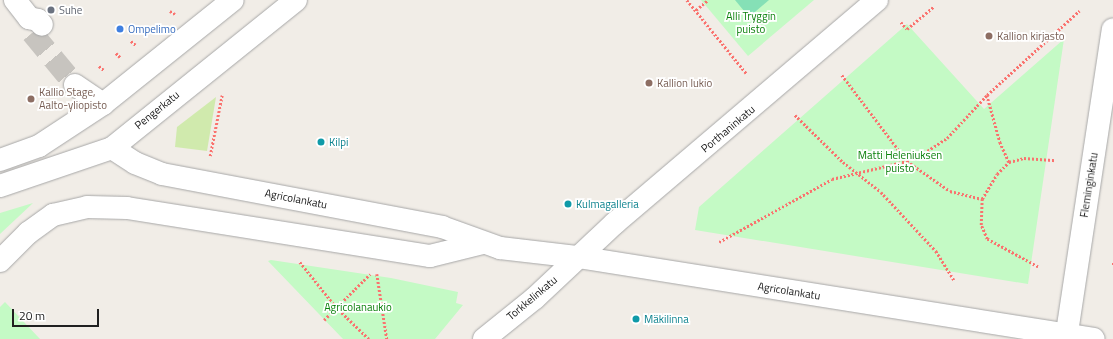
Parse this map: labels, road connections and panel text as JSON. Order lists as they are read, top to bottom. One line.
{"streets":{"street":["Pengerkatu","Porthaninkatu","Fleminginkatu","Agricolankatu","Torkkelinkatu"]},"crossings":[["Pengerkatu","Agricolankatu"],["Porthaninkatu","Agricolankatu"],["Porthaninkatu","Torkkelinkatu"],["Fleminginkatu","Agricolankatu"],["Agricolankatu","Torkkelinkatu"]],"parks":["Alli Tryggin puisto","Matti Heleniuksen puisto","Agricolanaukio"],"places":["Suhe","Ompelimo","Kallion kirjasto","Kallion lukio","Kallio Stage, Aalto-yliopisto","Kilpi","Kulmagalleria","Mäkilinna"],"scale_bar":"20 m"}
